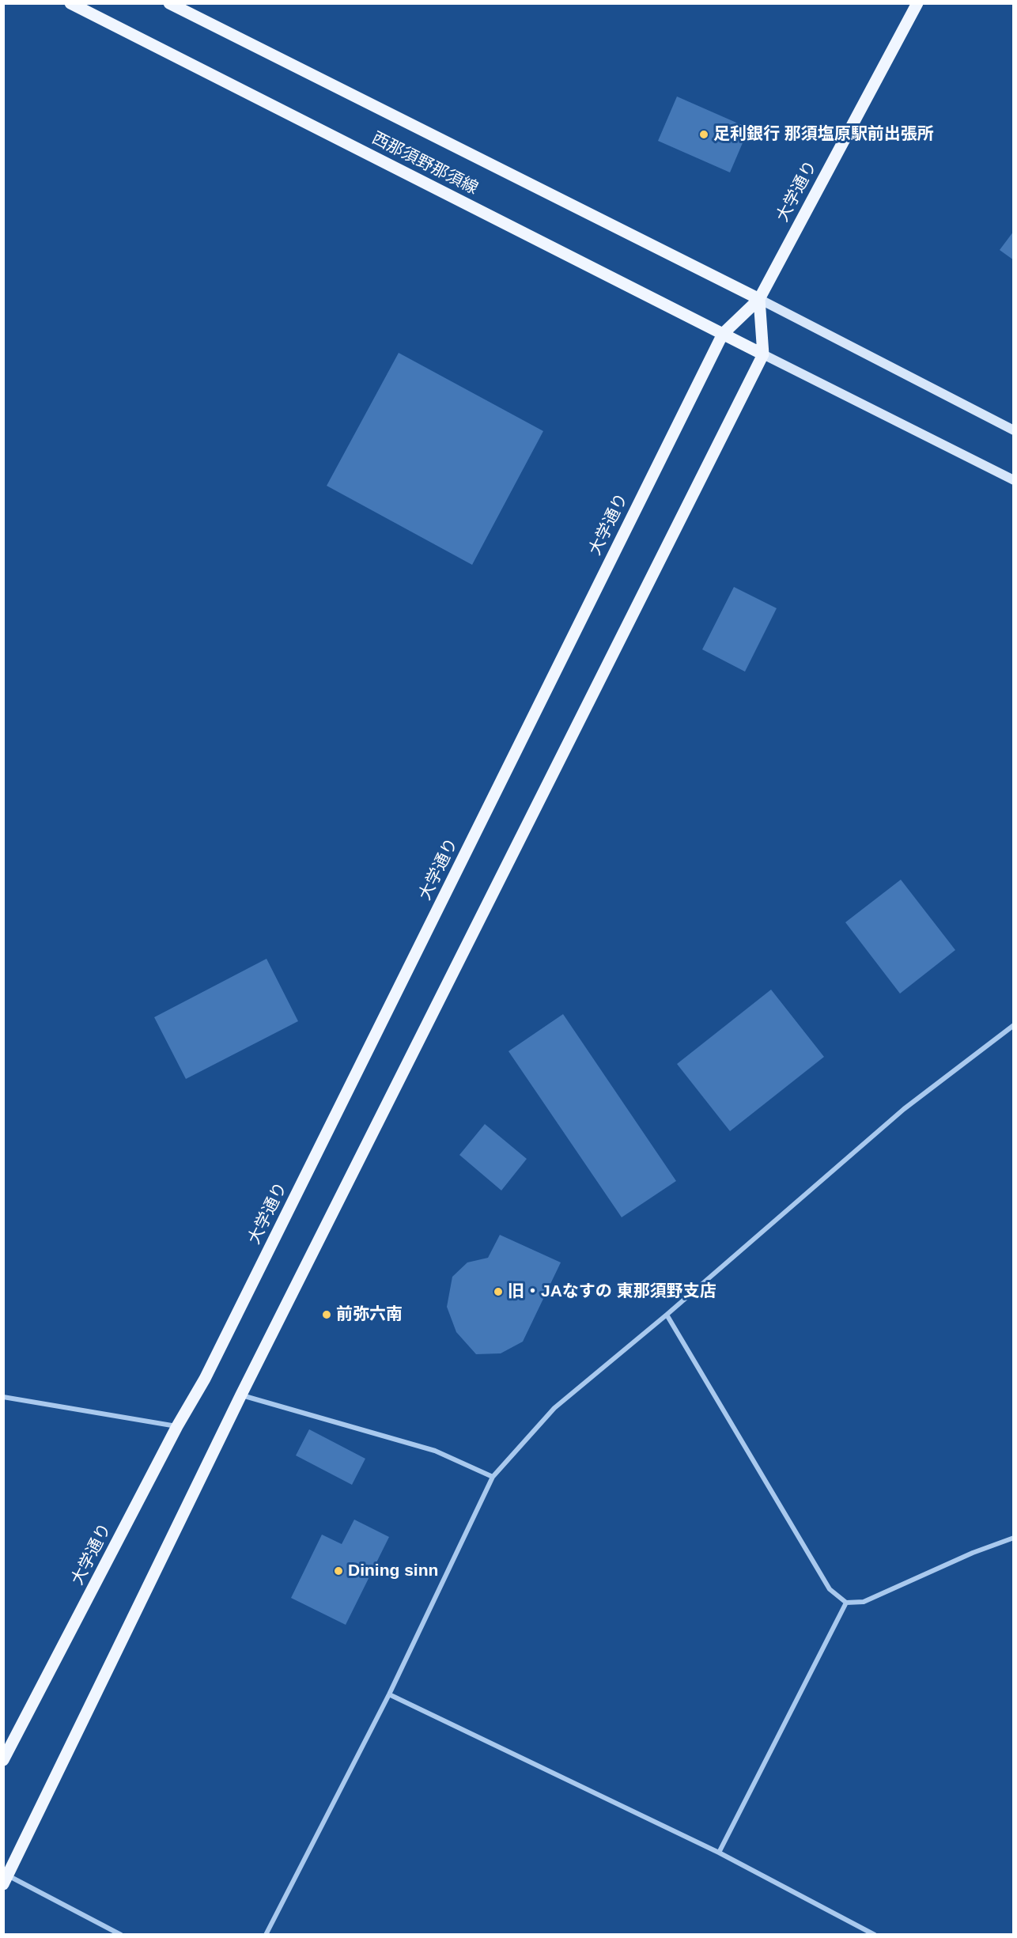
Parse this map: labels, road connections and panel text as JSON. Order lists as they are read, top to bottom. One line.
{"streets":{"main road":["西那須野那須線","大学通り"]},"crossings":[["西那須野那須線","大学通り"]],"places":["足利銀行 那須塩原駅前出張所","旧・JAなすの 東那須野支店","前弥六南","Dining sinn"]}
